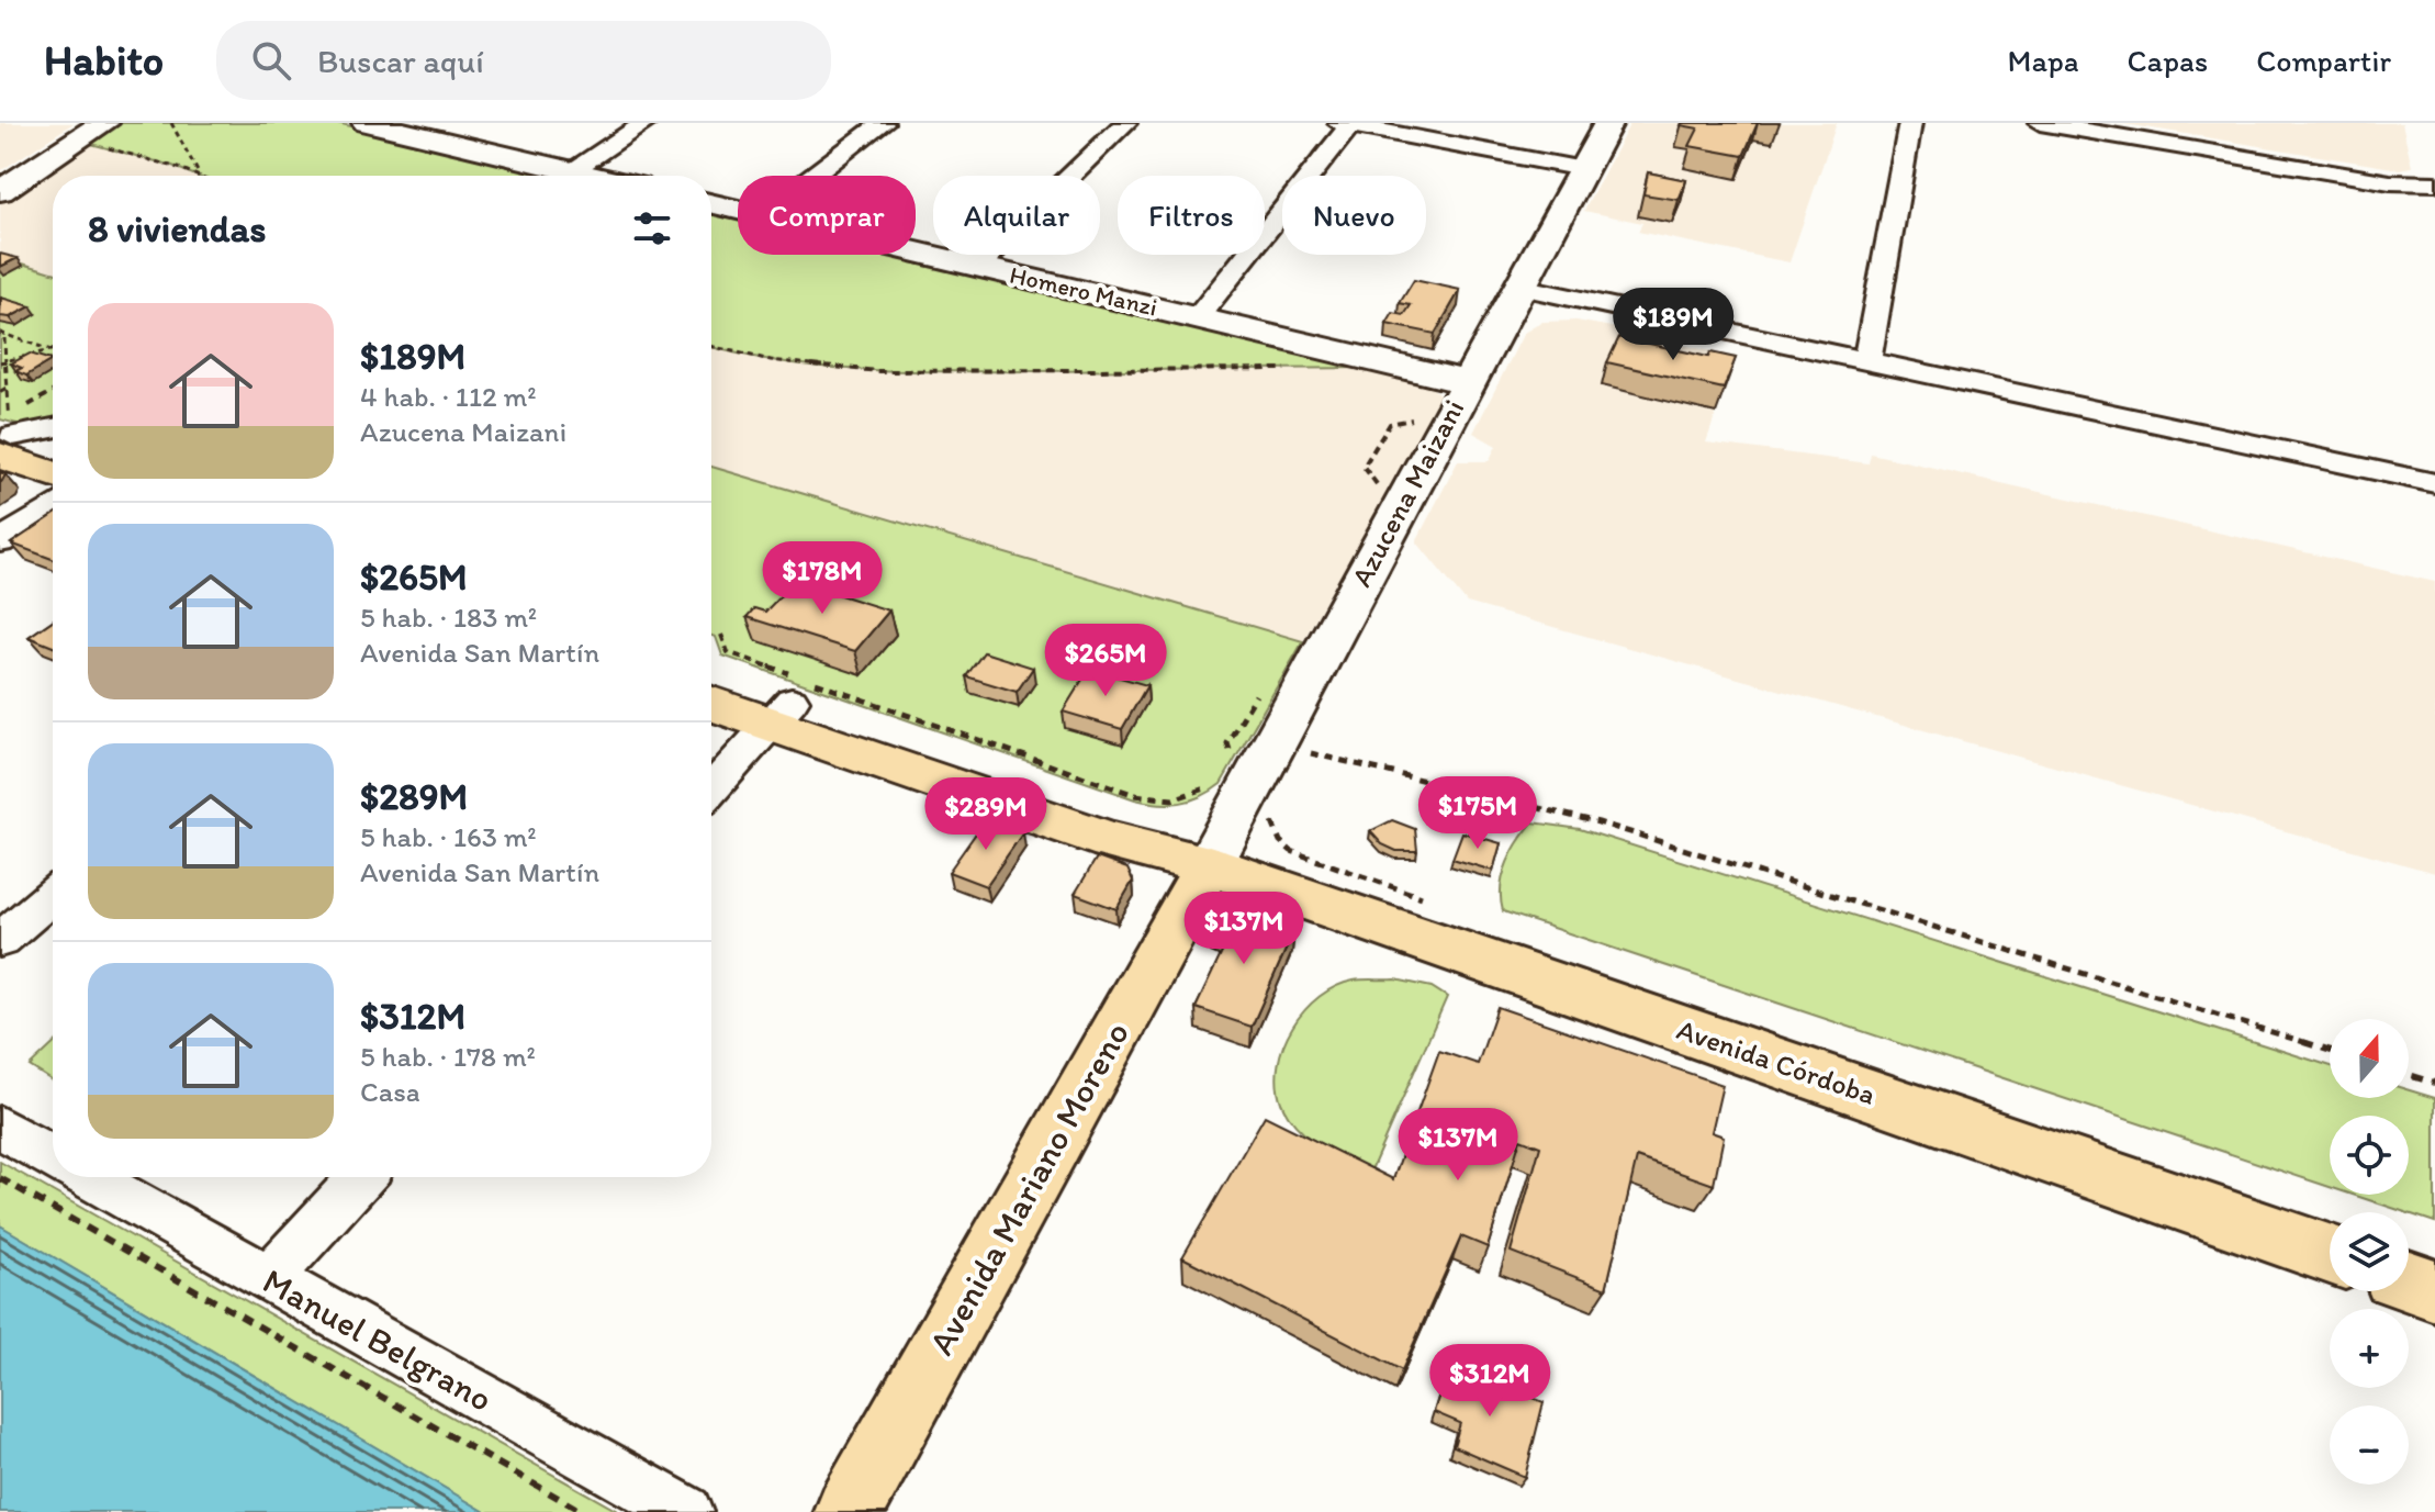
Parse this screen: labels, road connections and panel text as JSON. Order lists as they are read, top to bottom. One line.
{"streets":{"main road":["Homero Manzi","Azucena Maizani","Avenida Córdoba","Avenida Mariano Moreno"],"street":["Manuel Belgrano"]},"crossings":[["Homero Manzi","Azucena Maizani"],["Azucena Maizani","Avenida Córdoba"],["Azucena Maizani","Avenida Mariano Moreno"],["Avenida Córdoba","Avenida Mariano Moreno"]],"north":"top","page":{"header":"Habito","search":"Buscar aquí","nav":["Mapa","Capas","Compartir"],"chip":["Comprar","Alquilar","Filtros","Nuevo"],"heading":"8 viviendas","list":[{"name":"$189M","note":"4 hab. · 112 m² · Azucena Maizani"},{"name":"$265M","note":"5 hab. · 183 m² · Avenida San Martín"},{"name":"$289M","note":"5 hab. · 163 m² · Avenida San Martín"},{"name":"$312M","note":"5 hab. · 178 m² · Casa"}],"price":["$189M","$178M","$265M","$175M","$289M","$137M","$137M","$312M"],"map_buttons":["+","−"]}}
